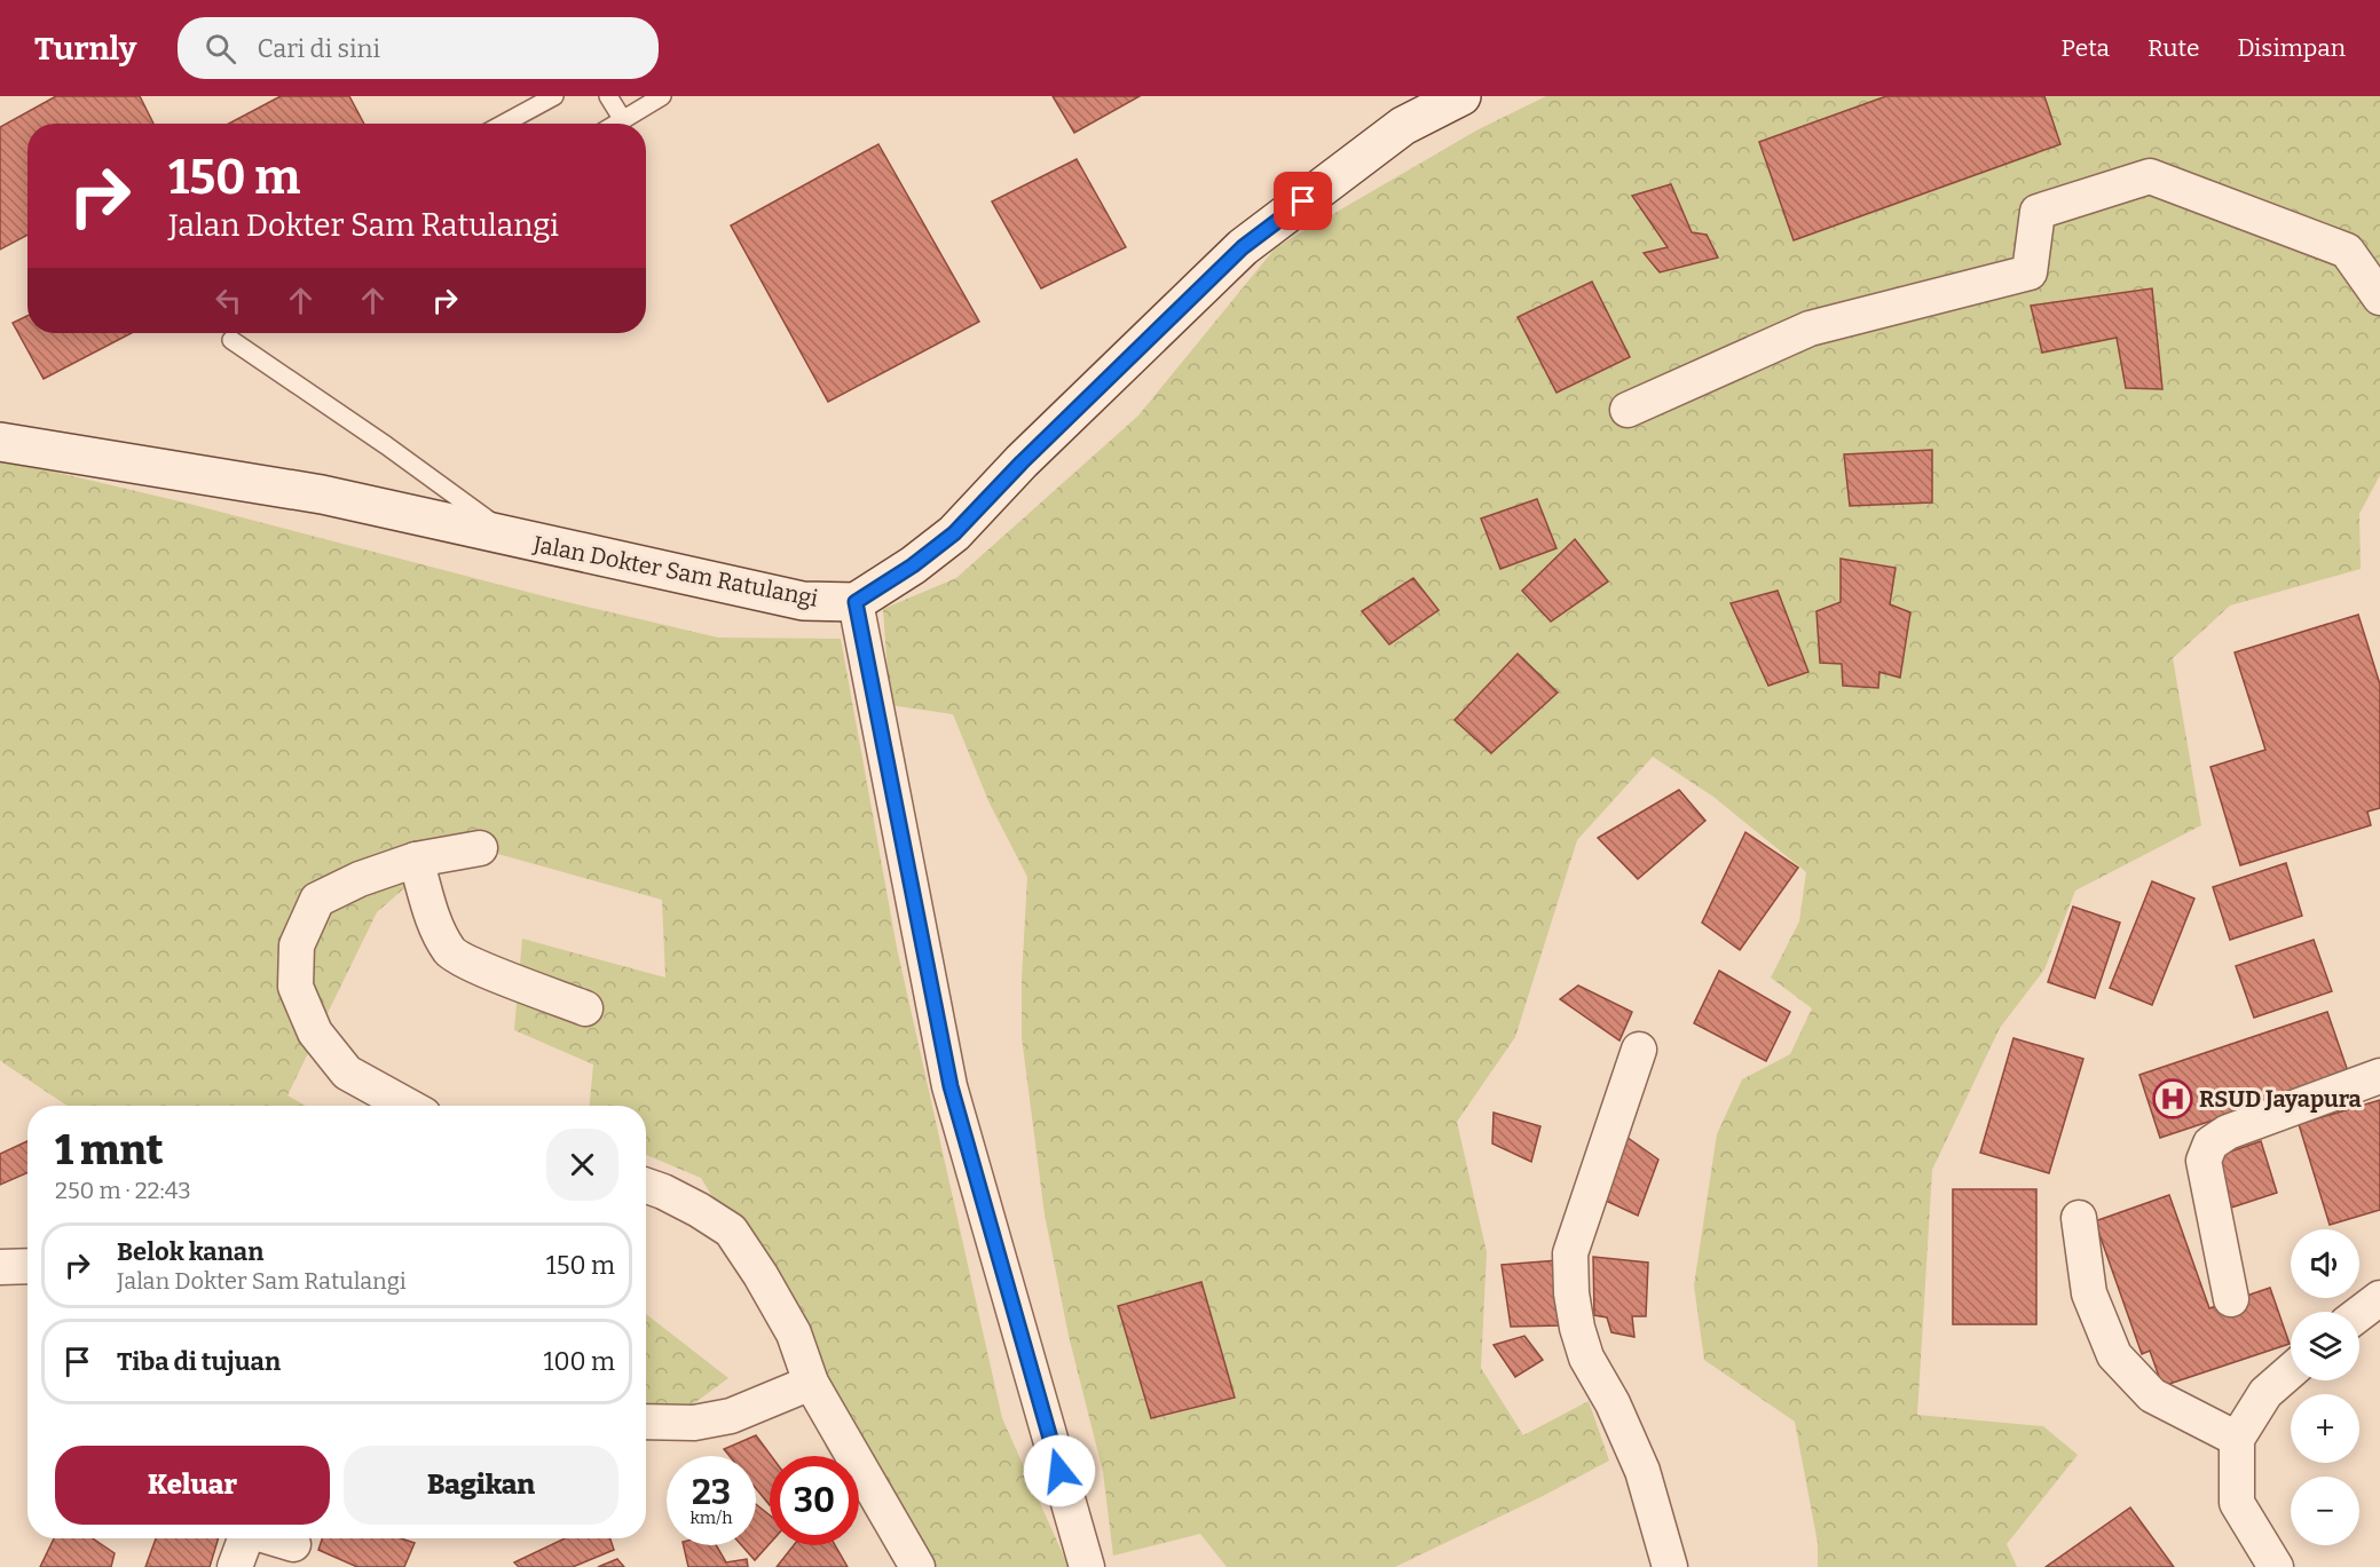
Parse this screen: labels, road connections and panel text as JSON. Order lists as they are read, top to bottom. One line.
{"streets":{"main road":["Jalan Dokter Sam Ratulangi"]},"places":{"hospital":["RSUD Jayapura"]},"page":{"header":"Turnly","search":"Cari di sini","nav":["Peta","Rute","Disimpan"],"turn":["150 m","Jalan Dokter Sam Ratulangi"],"heading":["1 mnt","250 m · 22:43"],"list":[{"name":"Belok kanan","note":"Jalan Dokter Sam Ratulangi","value":"150 m"},{"name":"Tiba di tujuan","value":"100 m"}],"map_buttons":["+","−"],"buttons":["Keluar","Bagikan"],"speed":"23 km/h","limit":"30"}}
